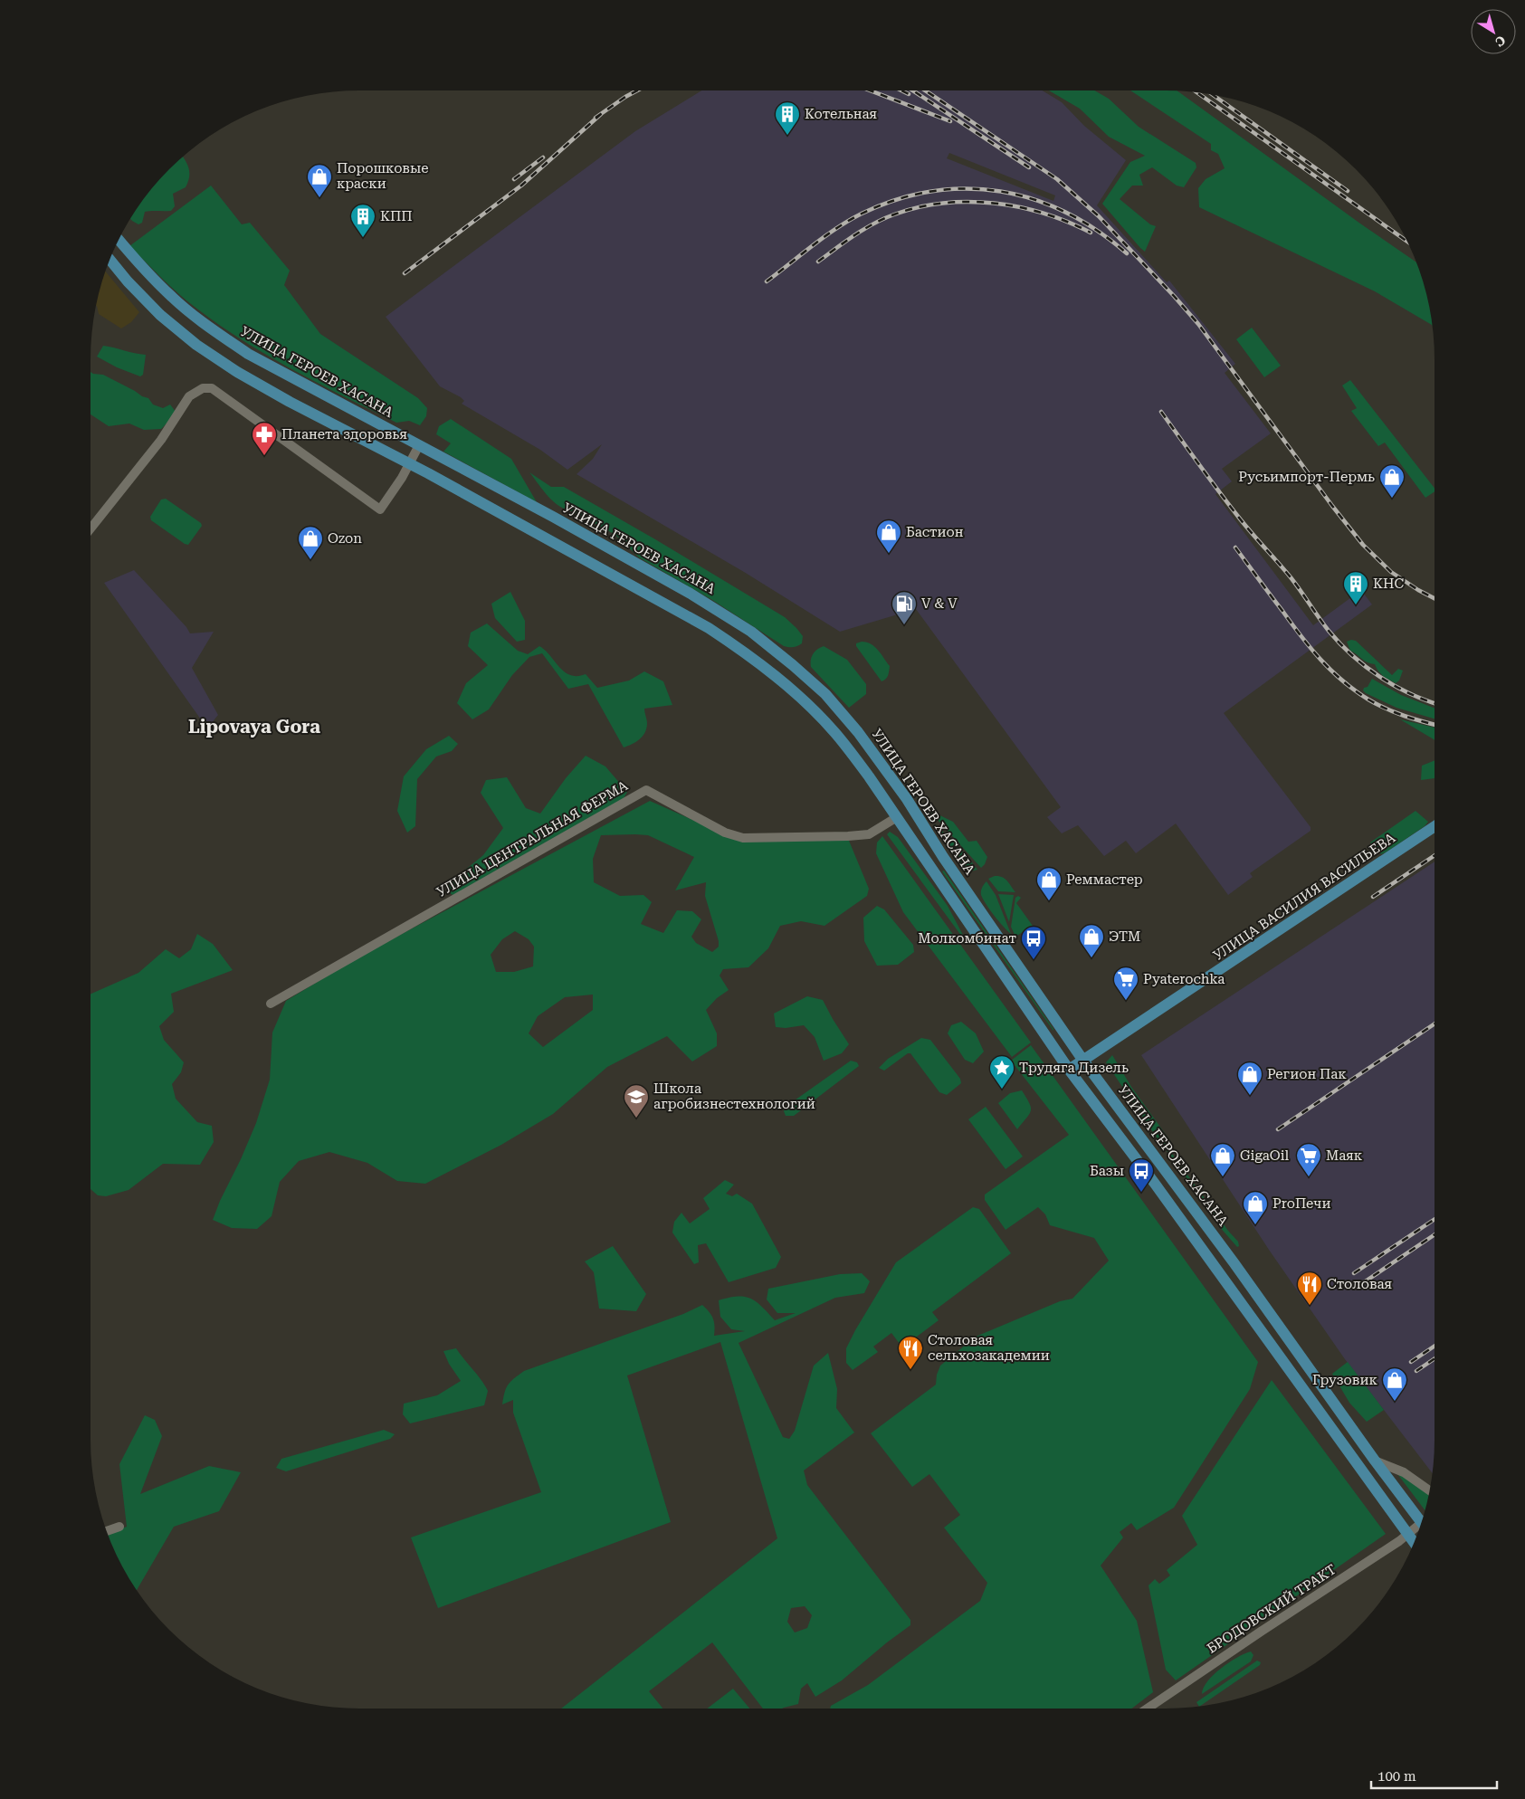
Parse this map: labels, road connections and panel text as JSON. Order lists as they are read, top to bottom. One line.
{"streets":{"main road":["УЛИЦА ГЕРОЕВ ХАСАНА","УЛИЦА ВАСИЛИЯ ВАСИЛЬЕВА"],"street":["УЛИЦА ЦЕНТРАЛЬНАЯ ФЕРМА","БРОДОВСКИЙ ТРАКТ"]},"crossings":[["УЛИЦА ГЕРОЕВ ХАСАНА","УЛИЦА ВАСИЛИЯ ВАСИЛЬЕВА"]],"districts":["Lipovaya Gora"],"places":{"building":["Котельная","КПП","КНС"],"shop":["Порошковые краски","Русьимпорт-Пермь","Бастион","Ozon","Реммастер","ЭТМ","Регион Пак","GigaOil","ProПечи","Грузовик"],"pharmacy":["Планета здоровья"],"fuel station":["V & V"],"bus stop":["Молкомбинат","Базы"],"supermarket":["Pyaterochka","Маяк"],"place":["Трудяга Дизель"],"school or university":["Школа агробизнестехнологий"],"restaurant":["Столовая","Столовая сельхозакадемии"]},"scale_bar":"100 m","north":"bottom right"}
